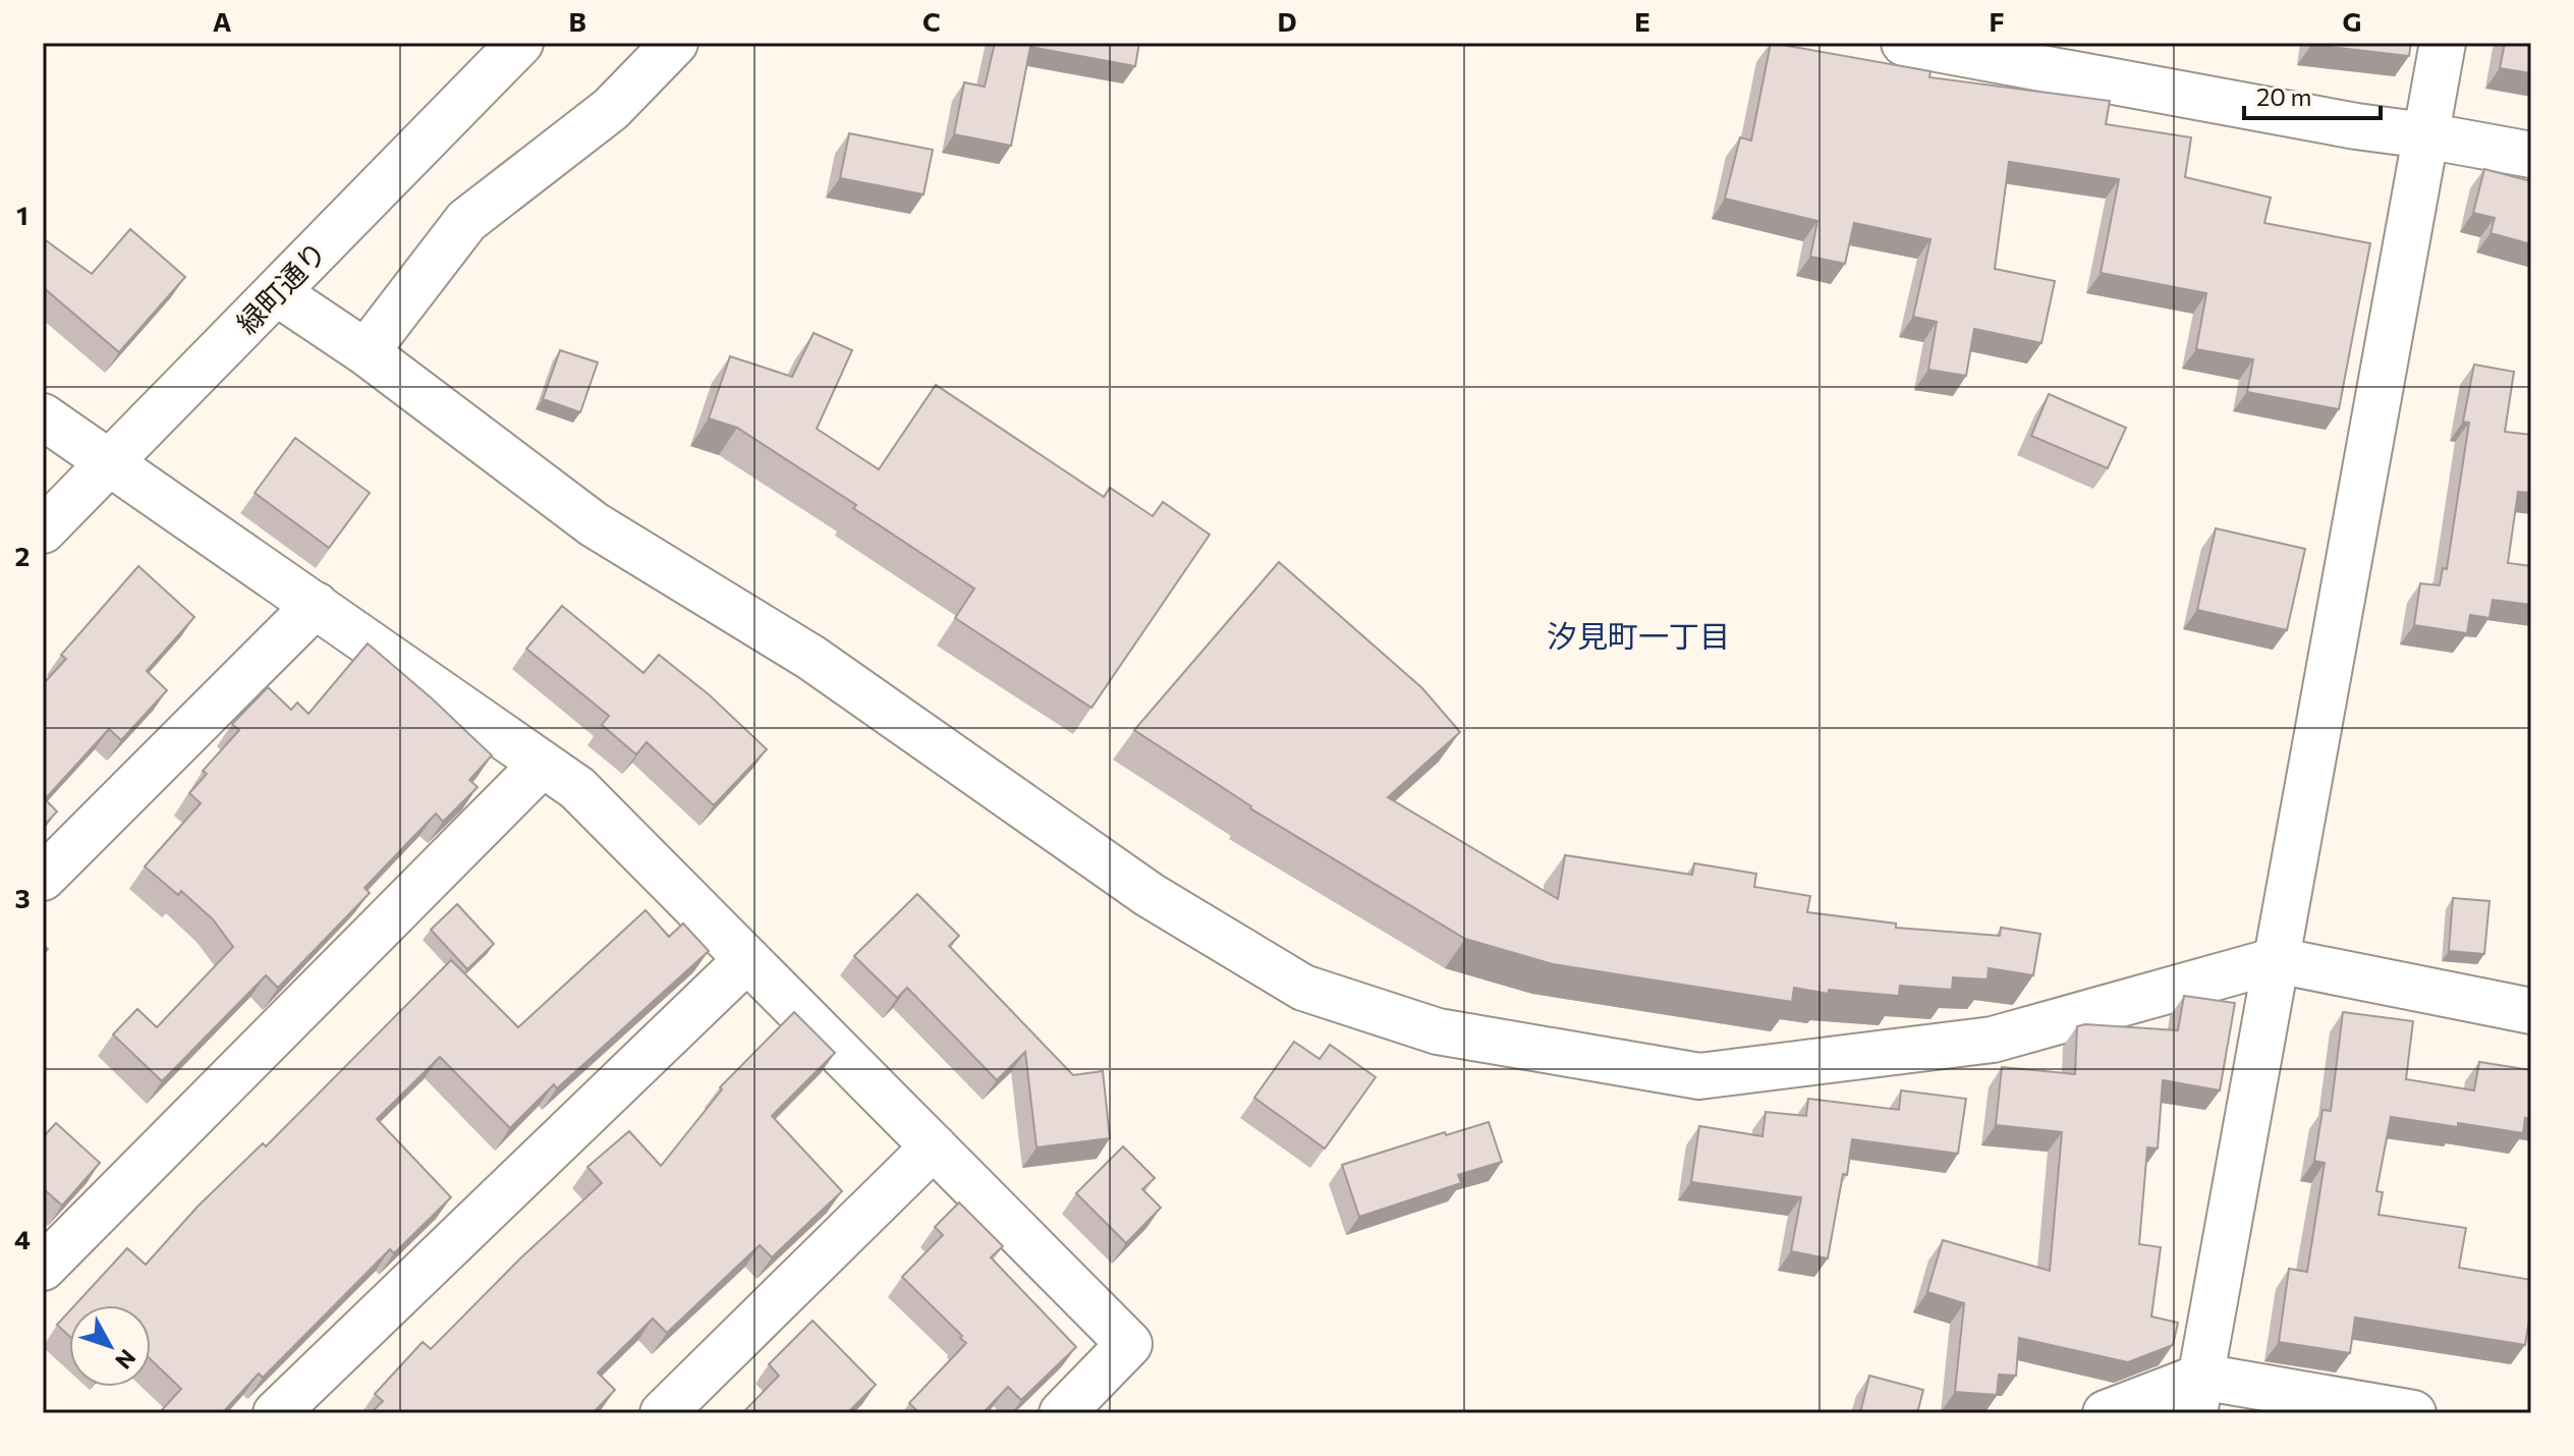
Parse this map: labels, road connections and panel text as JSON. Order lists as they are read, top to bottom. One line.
{"streets":{"street":["緑町通り"]},"districts":["汐見町一丁目"],"scale_bar":"20 m","north":"bottom right","grid":{"columns":["A","B","C","D","E","F","G"],"rows":["1","2","3","4"]}}
